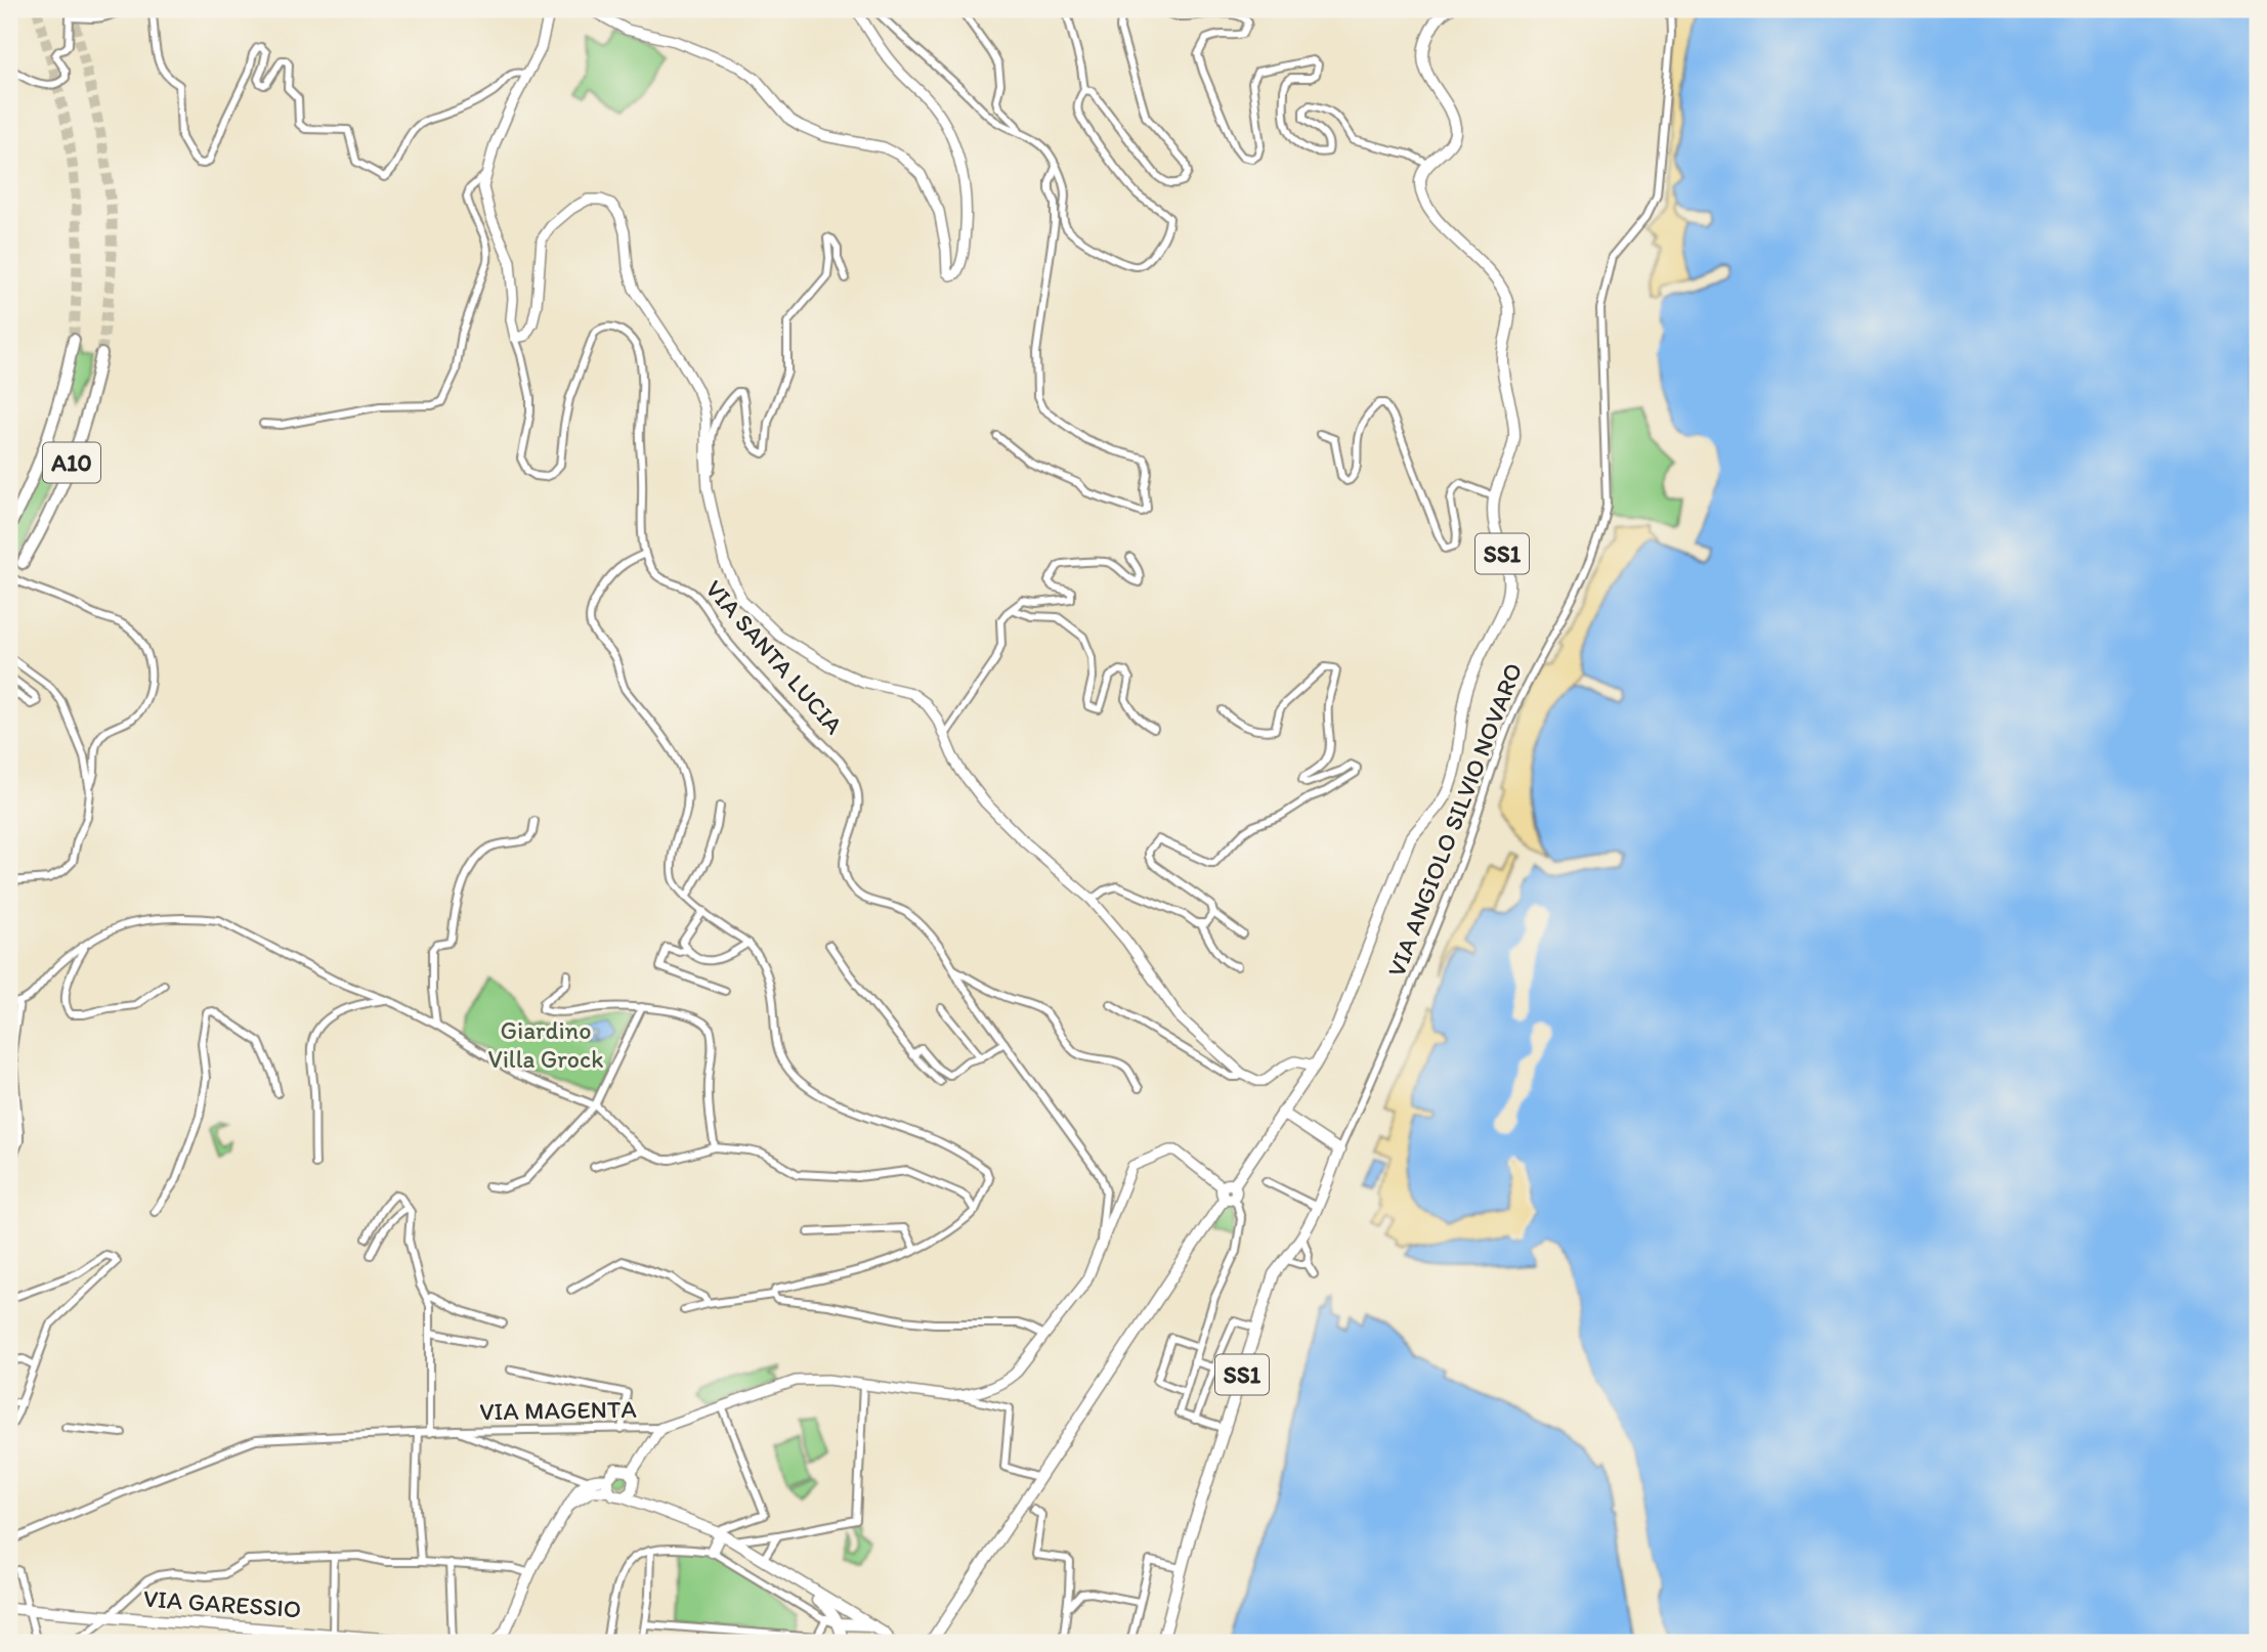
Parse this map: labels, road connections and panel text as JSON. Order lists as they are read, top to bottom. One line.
{"streets":{"highway":["A10"],"main road":["SS1","VIA GARESSIO"],"street":["VIA SANTA LUCIA","VIA ANGIOLO SILVIO NOVARO","VIA MAGENTA"]},"crossings":[["SS1","VIA ANGIOLO SILVIO NOVARO"]],"parks":["Giardino Villa Grock"]}
